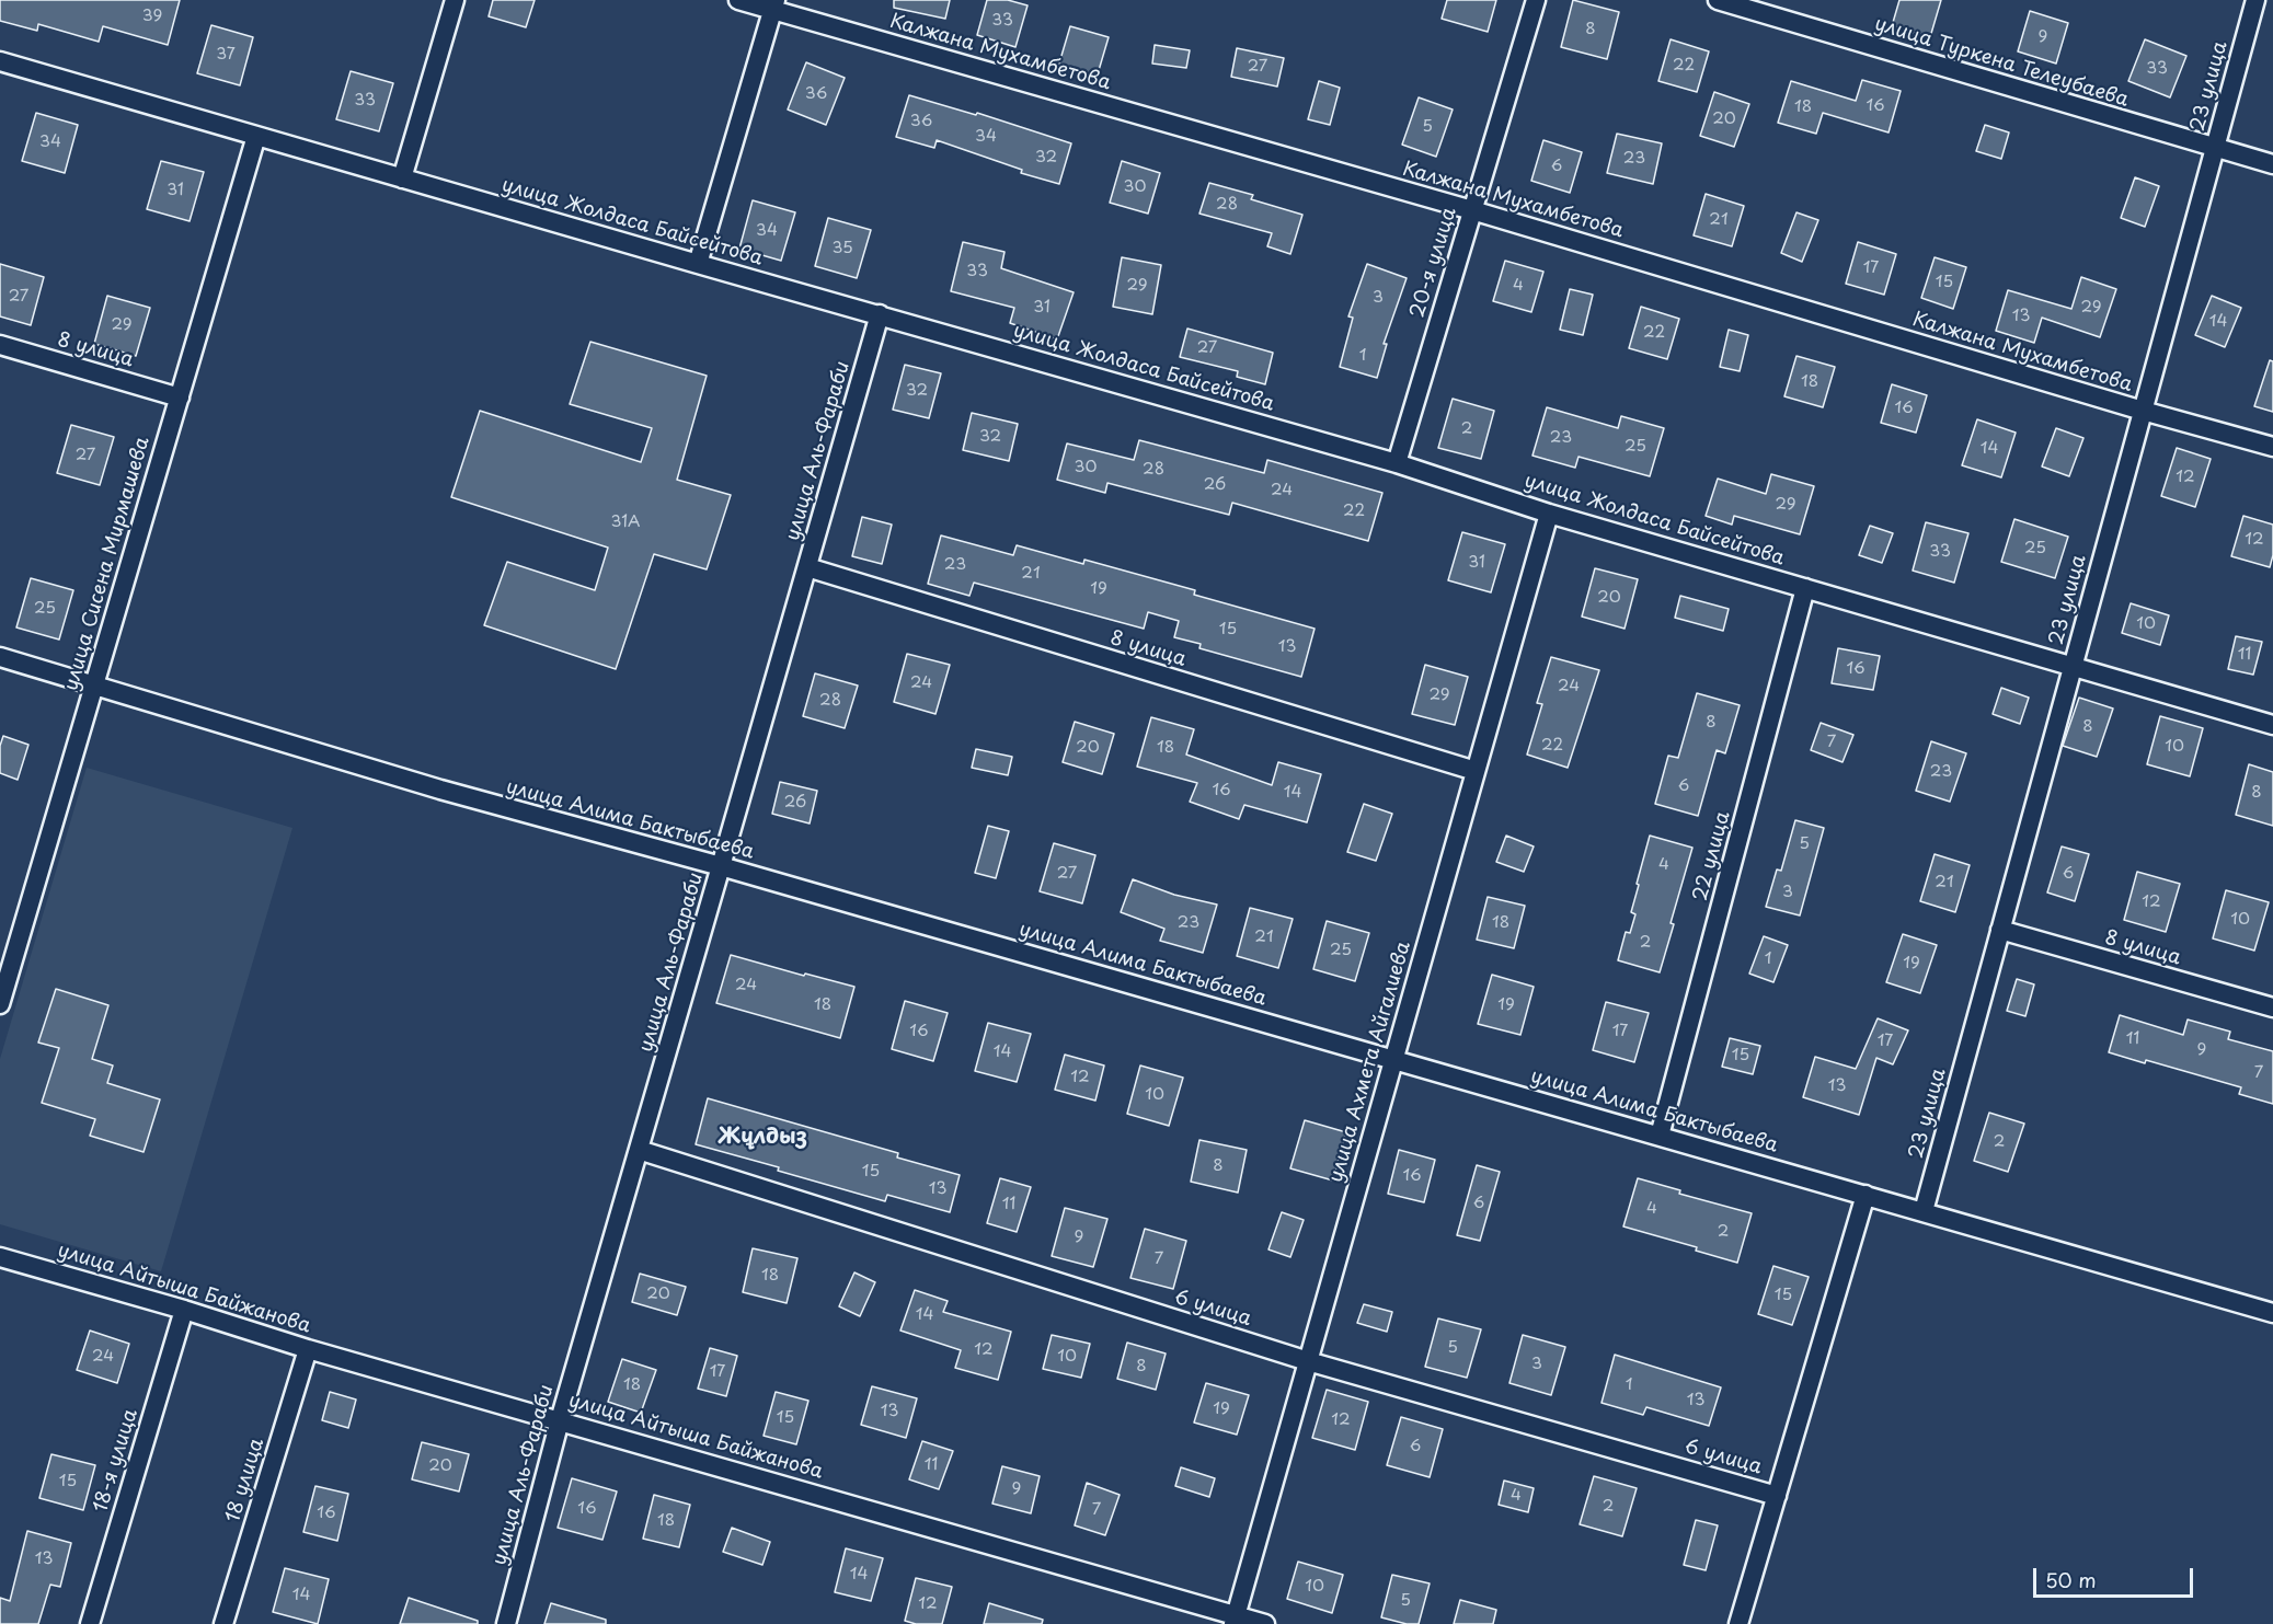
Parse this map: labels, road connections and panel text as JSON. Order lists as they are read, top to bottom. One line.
{"streets":{"street":["Калжана Мухамбетова","улица Туркена Телеубаева","23 улица","улица Жолдаса Байсейтова","20-я улица","8 улица","улица Аль-Фараби","улица Сисена Мирмашева","улица Алима Бактыбаева","22 улица","улица Ахмета Айгалиева","улица Айтыша Байжанова","6 улица","18-я улица","18 улица"]},"crossings":[["Калжана Мухамбетова","23 улица"],["Калжана Мухамбетова","20-я улица"],["улица Туркена Телеубаева","23 улица"],["23 улица","улица Жолдаса Байсейтова"],["23 улица","8 улица"],["23 улица","улица Алима Бактыбаева"],["улица Жолдаса Байсейтова","20-я улица"],["улица Жолдаса Байсейтова","улица Аль-Фараби"],["улица Жолдаса Байсейтова","улица Сисена Мирмашева"],["улица Жолдаса Байсейтова","22 улица"],["улица Жолдаса Байсейтова","улица Ахмета Айгалиева"],["8 улица","улица Аль-Фараби"],["8 улица","улица Сисена Мирмашева"],["8 улица","улица Ахмета Айгалиева"],["улица Аль-Фараби","улица Алима Бактыбаева"],["улица Аль-Фараби","улица Айтыша Байжанова"],["улица Аль-Фараби","6 улица"],["улица Сисена Мирмашева","улица Алима Бактыбаева"],["улица Алима Бактыбаева","22 улица"],["улица Алима Бактыбаева","улица Ахмета Айгалиева"],["улица Ахмета Айгалиева","улица Айтыша Байжанова"],["улица Ахмета Айгалиева","6 улица"],["улица Айтыша Байжанова","18-я улица"],["улица Айтыша Байжанова","18 улица"]],"districts":["Жұлдыз"],"house_numbers":["39","33","8","9","37","22","27","33","36","33","16","18","20","36","5","34","34","32","23","6","30","31","28","21","34","35","17","33","15","29","4","27","3","31","29","13","14","29","22","27","1","18","32","16","2","32","23","25","14","27","30","28","12","26","24","29","22","31А","12","25","33","31","23","21","19","20","25","10","15","13","11","16","24","24","29","28","8","8","7","22","10","20","18","23","6","16","14","8","26","5","4","27","6","21","3","12","10","23","18","21","2","25","1","19","24","18","19","16","17","11","17","9","14","15","7","12","13","10","2","8","15","16","13","6","11","4","2","9","7","18","20","15","14","5","12","24","10","3","8","17","18","1","13","19","13","15","12","6","11","20","15","9","4","2","16","7","16","18","13","14","10","14","5","12"],"scale_bar":"50 m"}
